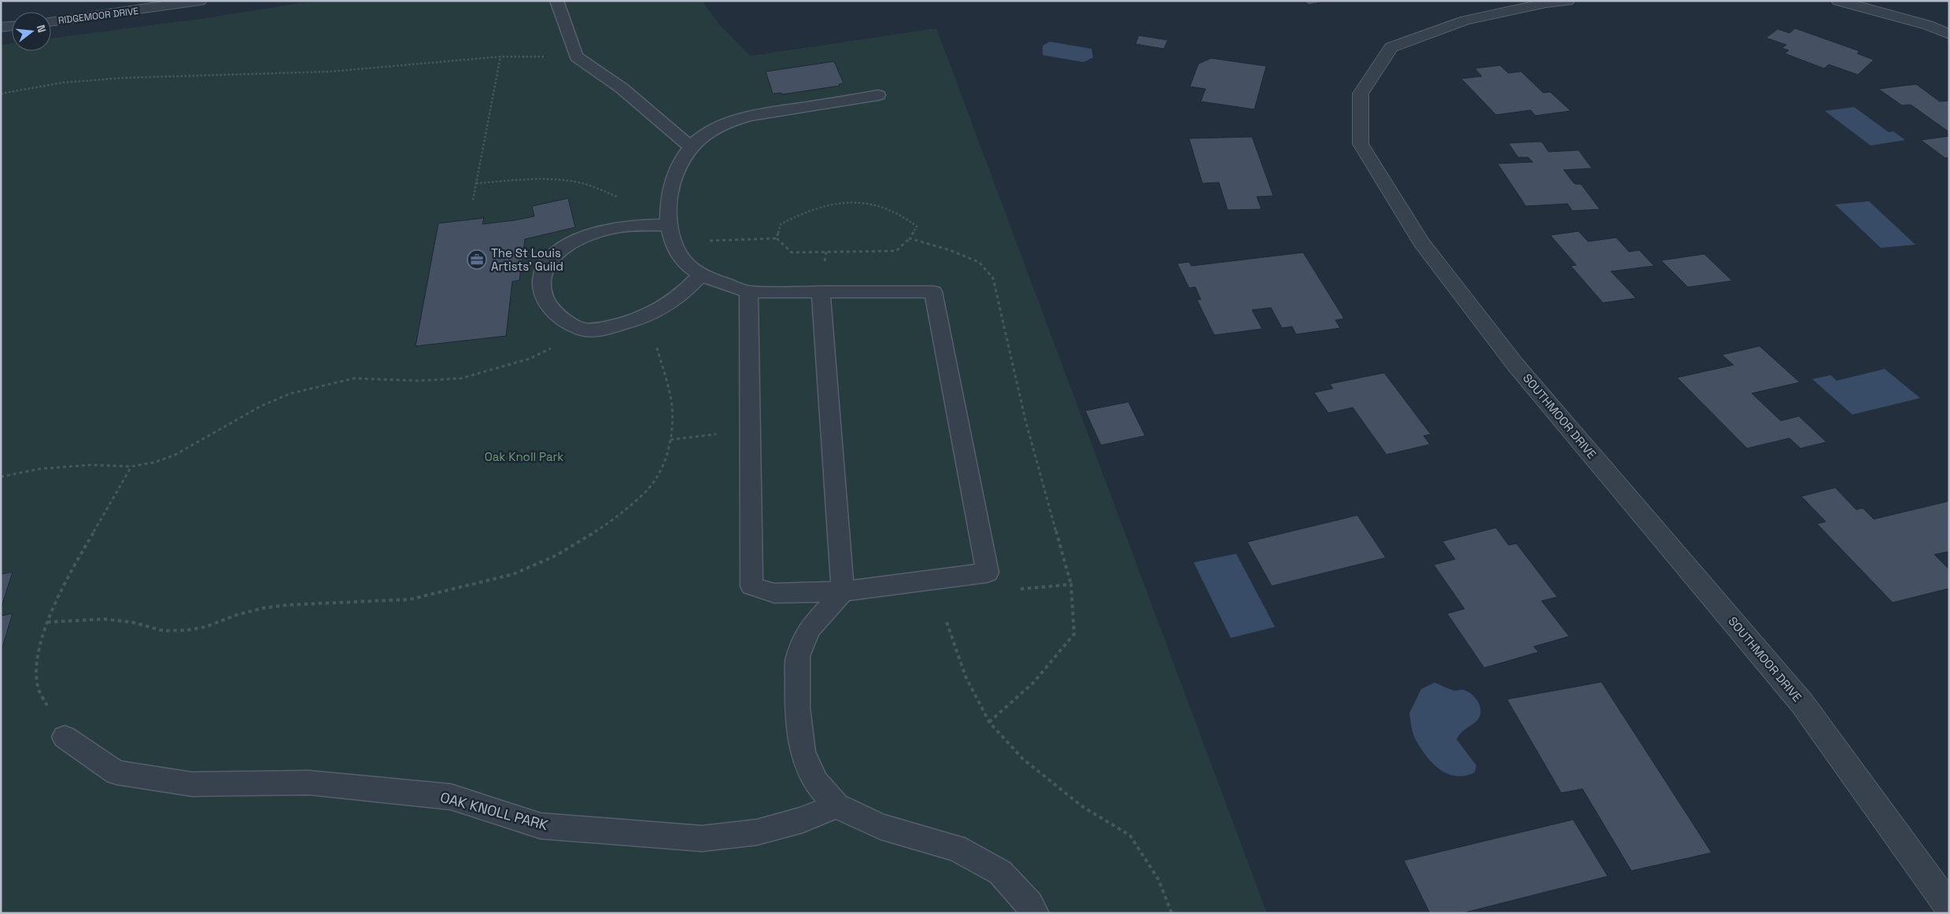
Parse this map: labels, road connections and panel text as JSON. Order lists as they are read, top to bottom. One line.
{"streets":{"street":["RIDGEMOOR DRIVE","SOUTHMOOR DRIVE"],"lane":["OAK KNOLL PARK"]},"parks":["Oak Knoll Park"],"places":{"office":["The St Louis Artists' Guild"]},"north":"right"}
